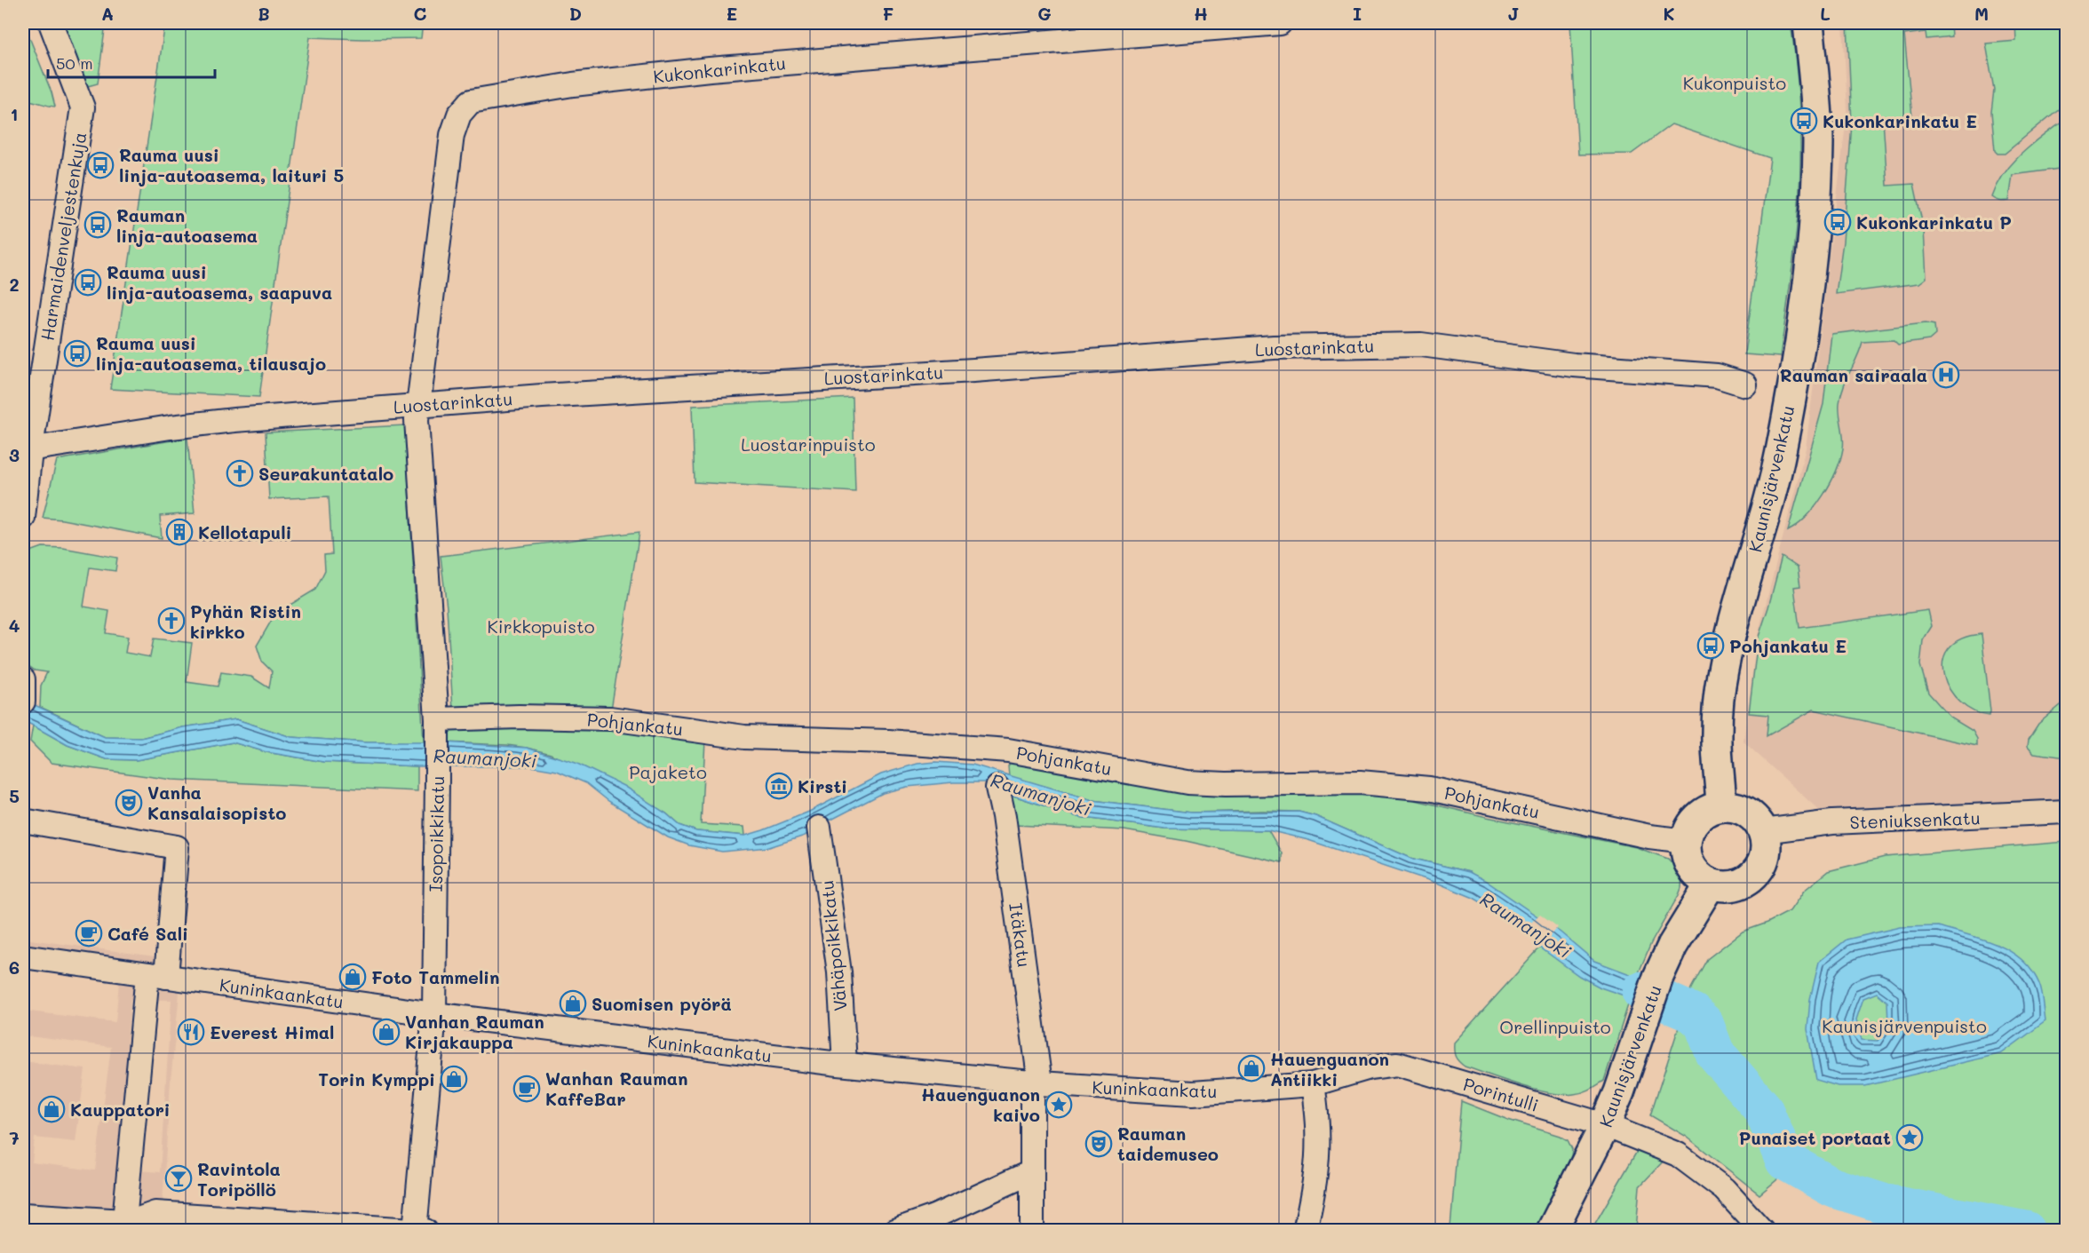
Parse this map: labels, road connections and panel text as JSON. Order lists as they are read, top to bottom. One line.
{"streets":{"main road":["Kaunisjärvenkatu"],"street":["Kukonkarinkatu","Harmaidenveljestenkuja","Luostarinkatu","Pohjankatu","Steniuksenkatu","Isopoikkikatu","Itäkatu","Vähäpoikkikatu","Kuninkaankatu","Porintulli"]},"crossings":[["Kukonkarinkatu","Luostarinkatu"],["Kukonkarinkatu","Isopoikkikatu"],["Harmaidenveljestenkuja","Luostarinkatu"],["Luostarinkatu","Isopoikkikatu"],["Kaunisjärvenkatu","Pohjankatu"],["Kaunisjärvenkatu","Steniuksenkatu"],["Kaunisjärvenkatu","Porintulli"],["Pohjankatu","Steniuksenkatu"],["Pohjankatu","Isopoikkikatu"],["Isopoikkikatu","Kuninkaankatu"],["Itäkatu","Kuninkaankatu"],["Vähäpoikkikatu","Kuninkaankatu"],["Kuninkaankatu","Porintulli"]],"water":["Raumanjoki"],"parks":["Kukonpuisto","Luostarinpuisto","Kirkkopuisto","Pajaketo","Kaunisjärvenpuisto","Orellinpuisto"],"places":{"bus stop":["Kukonkarinkatu E","Rauma uusi linja-autoasema, laituri 5","Kukonkarinkatu P","Rauman linja-autoasema","Rauma uusi linja-autoasema, saapuva","Rauma uusi linja-autoasema, tilausajo","Pohjankatu E"],"hospital":["Rauman sairaala"],"church":["Seurakuntatalo","Pyhän Ristin kirkko"],"building":["Kellotapuli"],"museum":["Kirsti"],"theatre":["Vanha Kansalaisopisto","Rauman taidemuseo"],"cafe":["Café Sali","Wanhan Rauman KaffeBar"],"shop":["Foto Tammelin","Suomisen pyörä","Vanhan Rauman Kirjakauppa","Hauenguanon Antiikki","Torin Kymppi","Kauppatori"],"restaurant":["Everest Himal"],"place":["Hauenguanon kaivo","Punaiset portaat"],"bar":["Ravintola Toripöllö"]},"scale_bar":"50 m","grid":{"columns":["A","B","C","D","E","F","G","H","I","J","K","L","M"],"rows":["1","2","3","4","5","6","7"]}}
